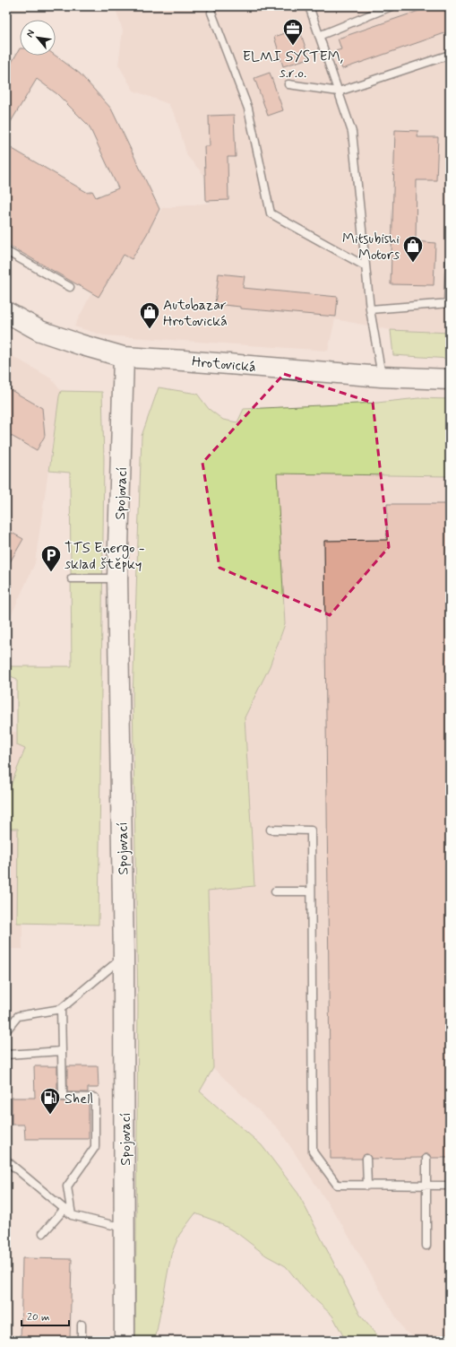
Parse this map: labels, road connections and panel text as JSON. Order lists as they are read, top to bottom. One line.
{"streets":{"main road":["Hrotovická","Spojovací"]},"crossings":[["Hrotovická","Spojovací"]],"places":{"office":["ELMI SYSTEM, s.r.o."],"shop":["Mitsubishi Motors","Autobazar Hrotovická"],"parking":["TTS Energo - sklad štěpky"],"fuel station":["Shell"]},"scale_bar":"20 m","north":"top left"}
